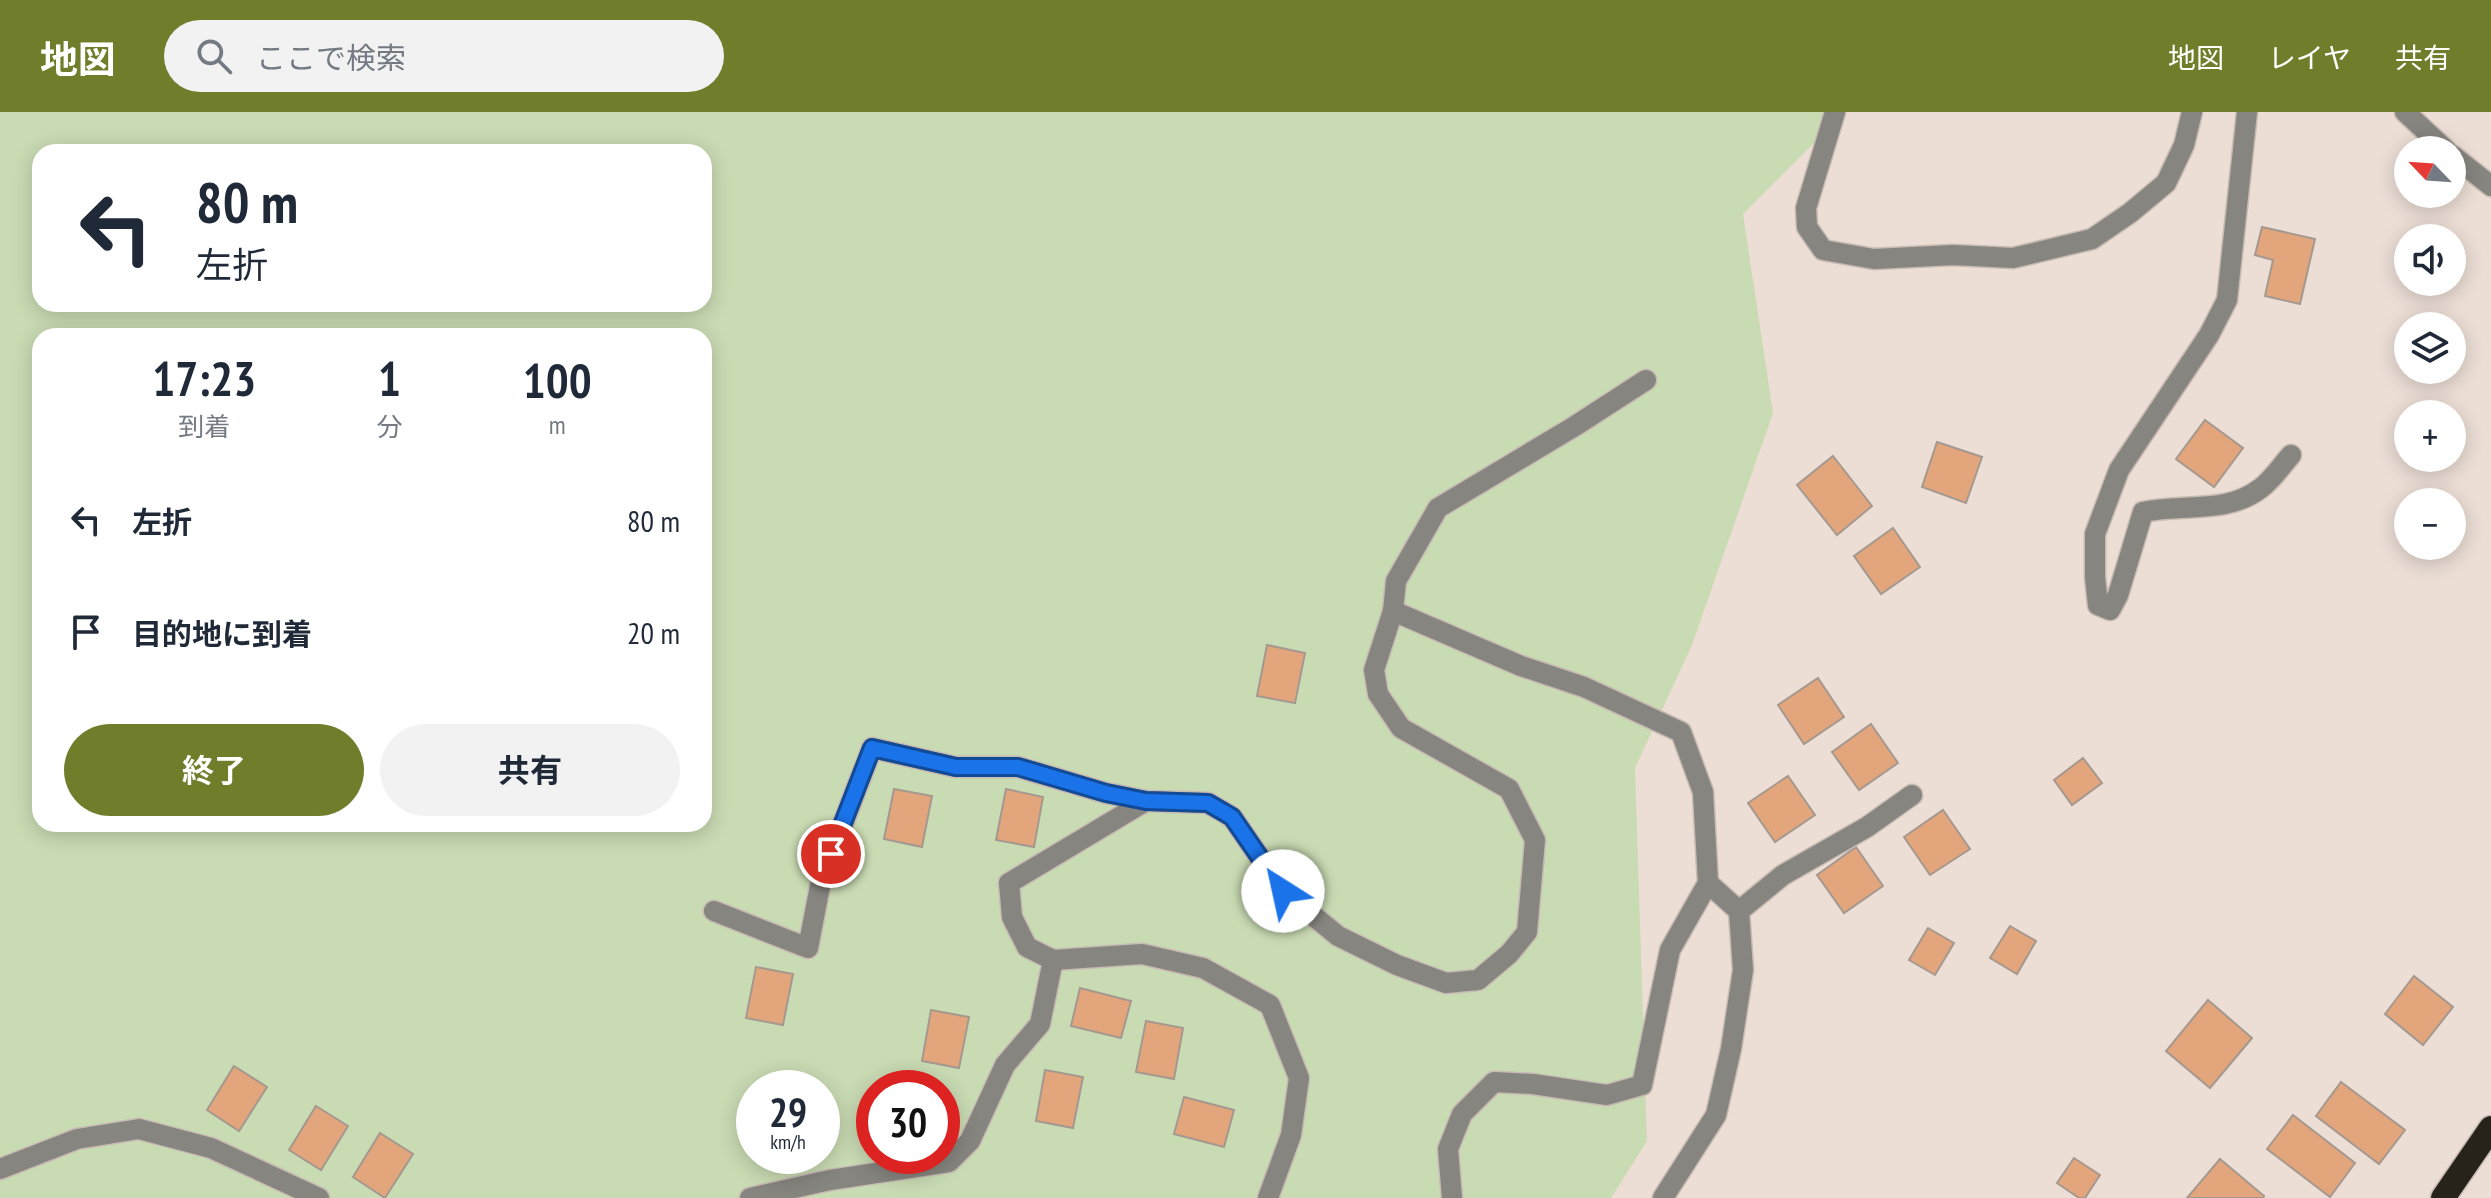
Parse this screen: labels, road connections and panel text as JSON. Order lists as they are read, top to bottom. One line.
{"north":"top left","page":{"header":"地図","search":"ここで検索","nav":["地図","レイヤ","共有"],"map_buttons":["+","−"],"turn":["80 m","左折"],"eta":["17:23","到着","1","分","100","m"],"list":[{"name":"左折","value":"80 m"},{"name":"目的地に到着","value":"20 m"}],"buttons":["終了","共有"],"speed":"29 km/h","limit":"30"}}
